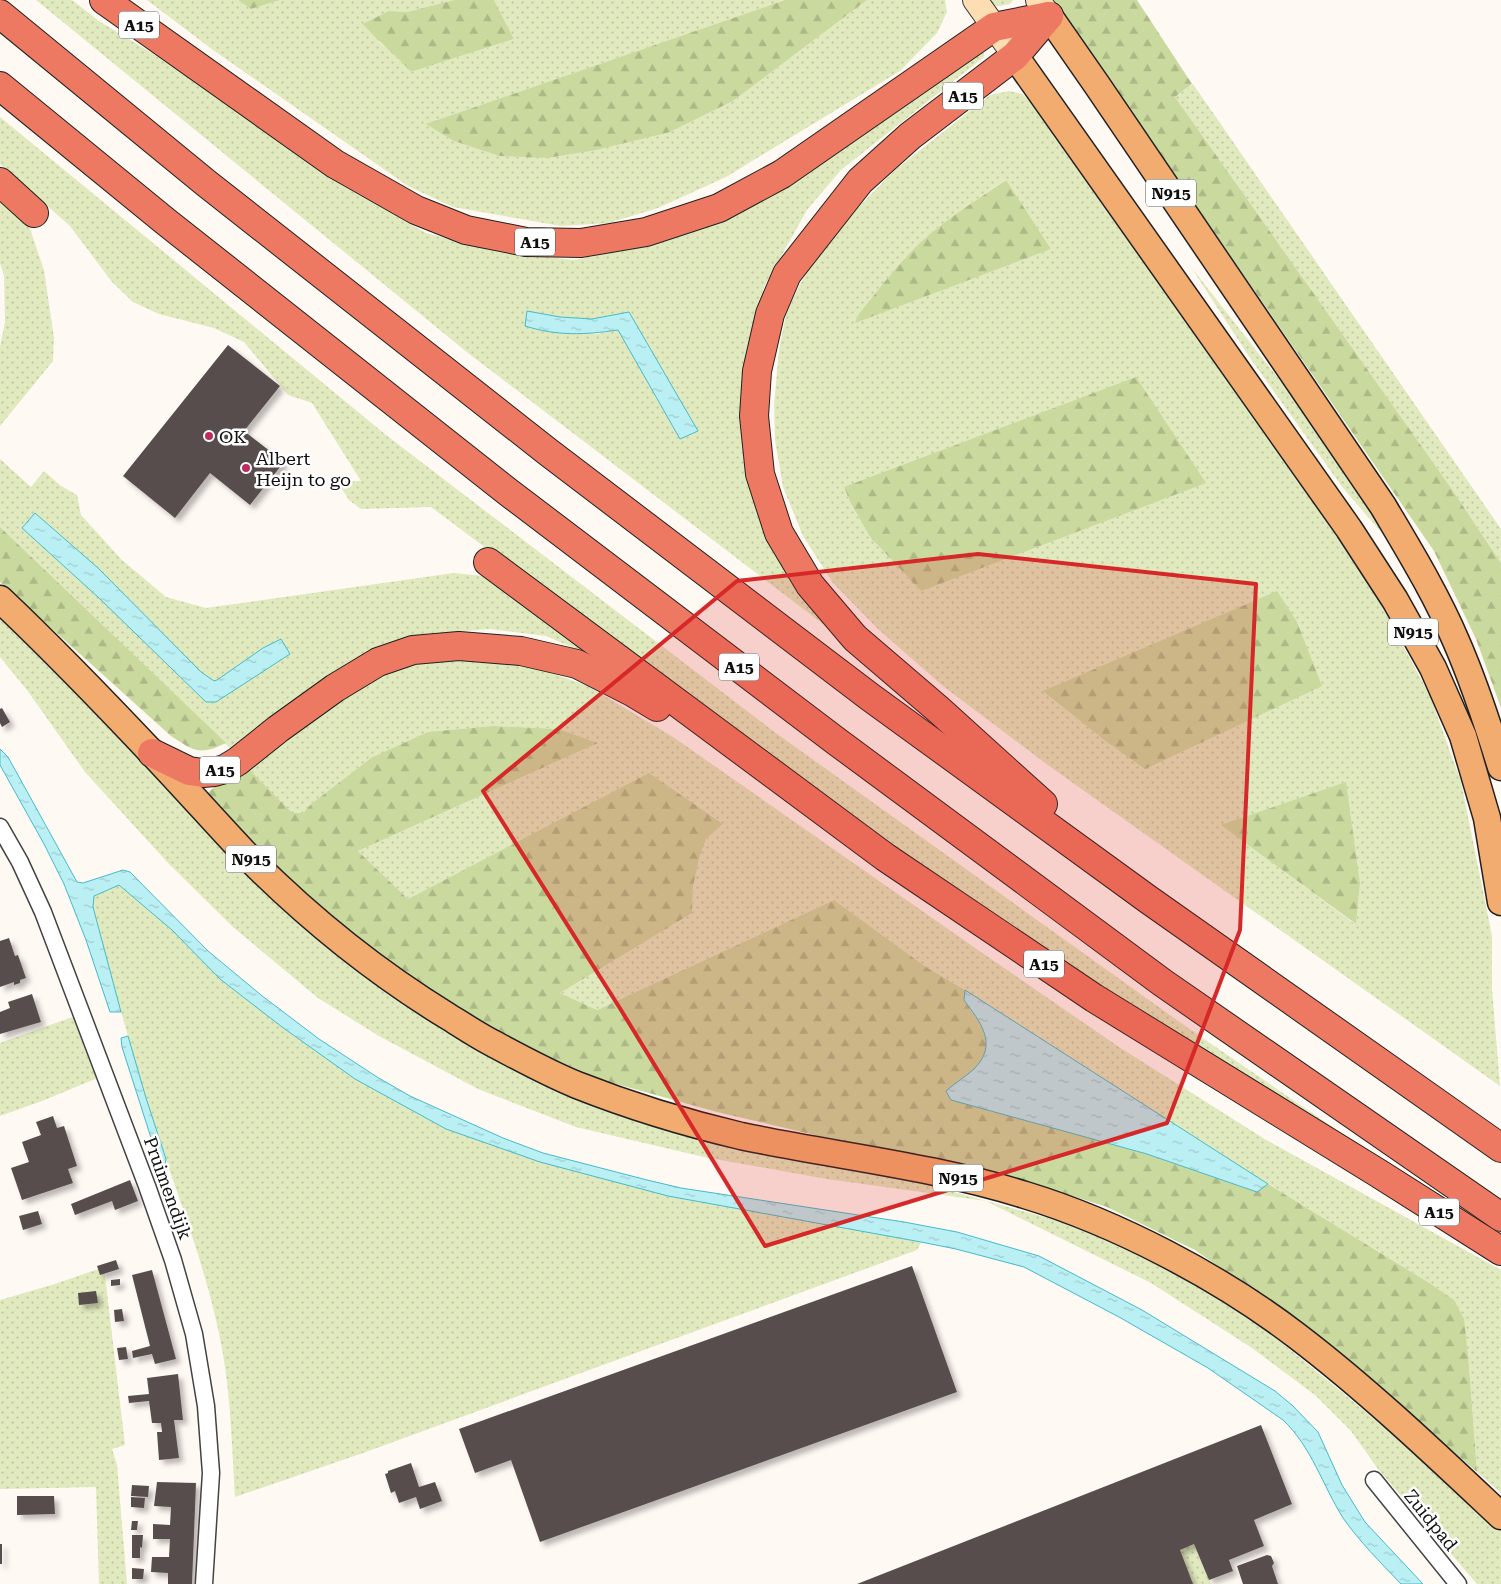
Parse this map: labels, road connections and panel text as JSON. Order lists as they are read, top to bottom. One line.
{"streets":{"highway":["A15"],"main road":["N915"],"street":["Pruimendijk","Zuidpad"]},"crossings":[["A15","N915"]],"places":["OK","Albert Heijn to go"]}
